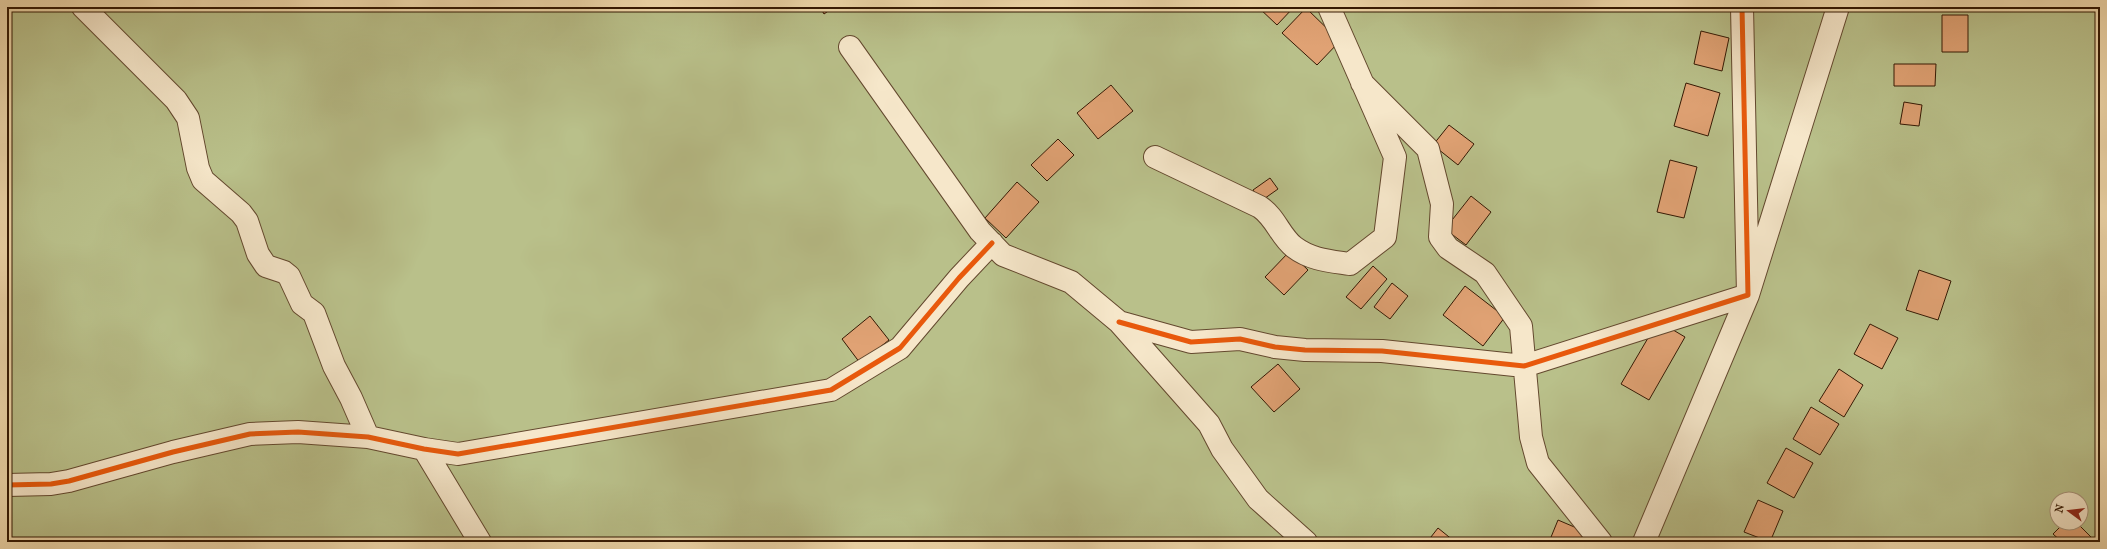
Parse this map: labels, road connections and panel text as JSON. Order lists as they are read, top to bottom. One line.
{"north":"left"}
